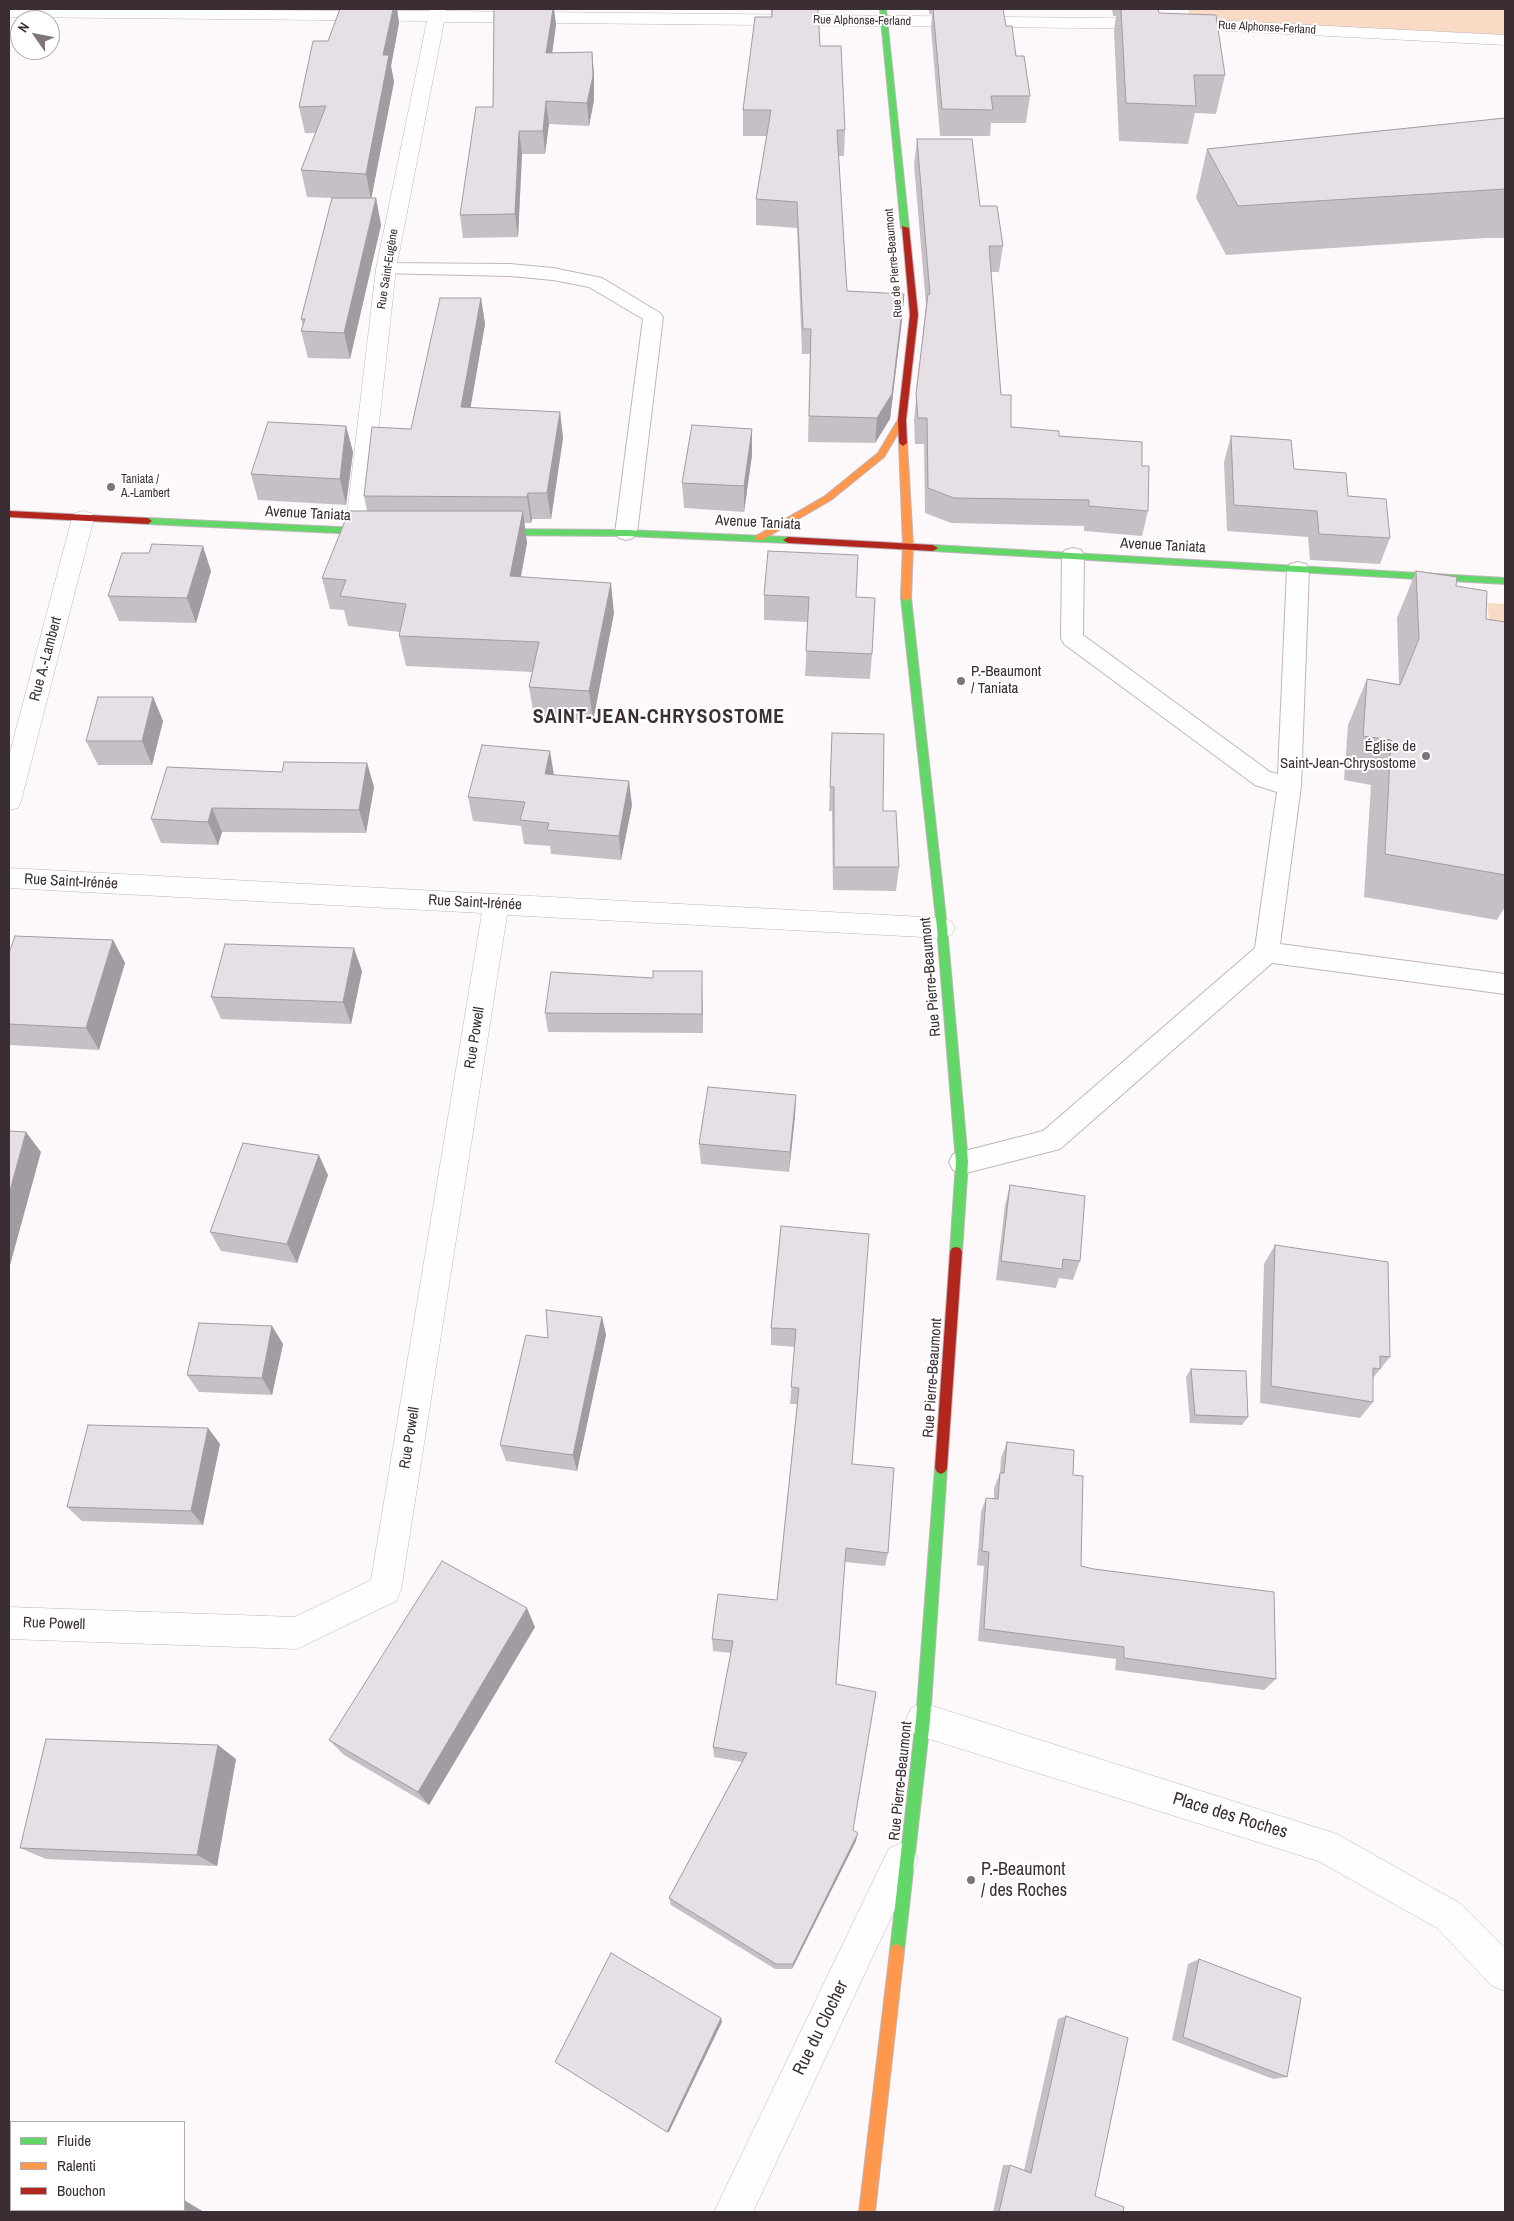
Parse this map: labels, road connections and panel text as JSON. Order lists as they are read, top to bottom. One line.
{"streets":{"main road":["Rue de Pierre-Beaumont","Avenue Taniata","Rue Pierre-Beaumont"],"street":["Rue Alphonse-Ferland","Rue Saint-Eugène","Rue A.-Lambert","Rue Saint-Irénée","Rue Powell","Place des Roches","Rue du Clocher"]},"crossings":[["Rue Alphonse-Ferland","Rue de Pierre-Beaumont"],["Rue Alphonse-Ferland","Rue Saint-Eugène"],["Rue de Pierre-Beaumont","Avenue Taniata"],["Rue de Pierre-Beaumont","Rue Pierre-Beaumont"],["Rue Saint-Eugène","Avenue Taniata"],["Avenue Taniata","Rue A.-Lambert"],["Avenue Taniata","Rue Pierre-Beaumont"],["Rue Saint-Irénée","Rue Pierre-Beaumont"],["Rue Saint-Irénée","Rue Powell"],["Rue Pierre-Beaumont","Place des Roches"],["Rue Pierre-Beaumont","Rue du Clocher"]],"districts":["SAINT-JEAN-CHRYSOSTOME"],"places":["Taniata / A.-Lambert","P.-Beaumont / Taniata","Église de Saint-Jean-Chrysostome","P.-Beaumont / des Roches"],"legend":["Fluide","Ralenti","Bouchon"],"north":"top left"}
